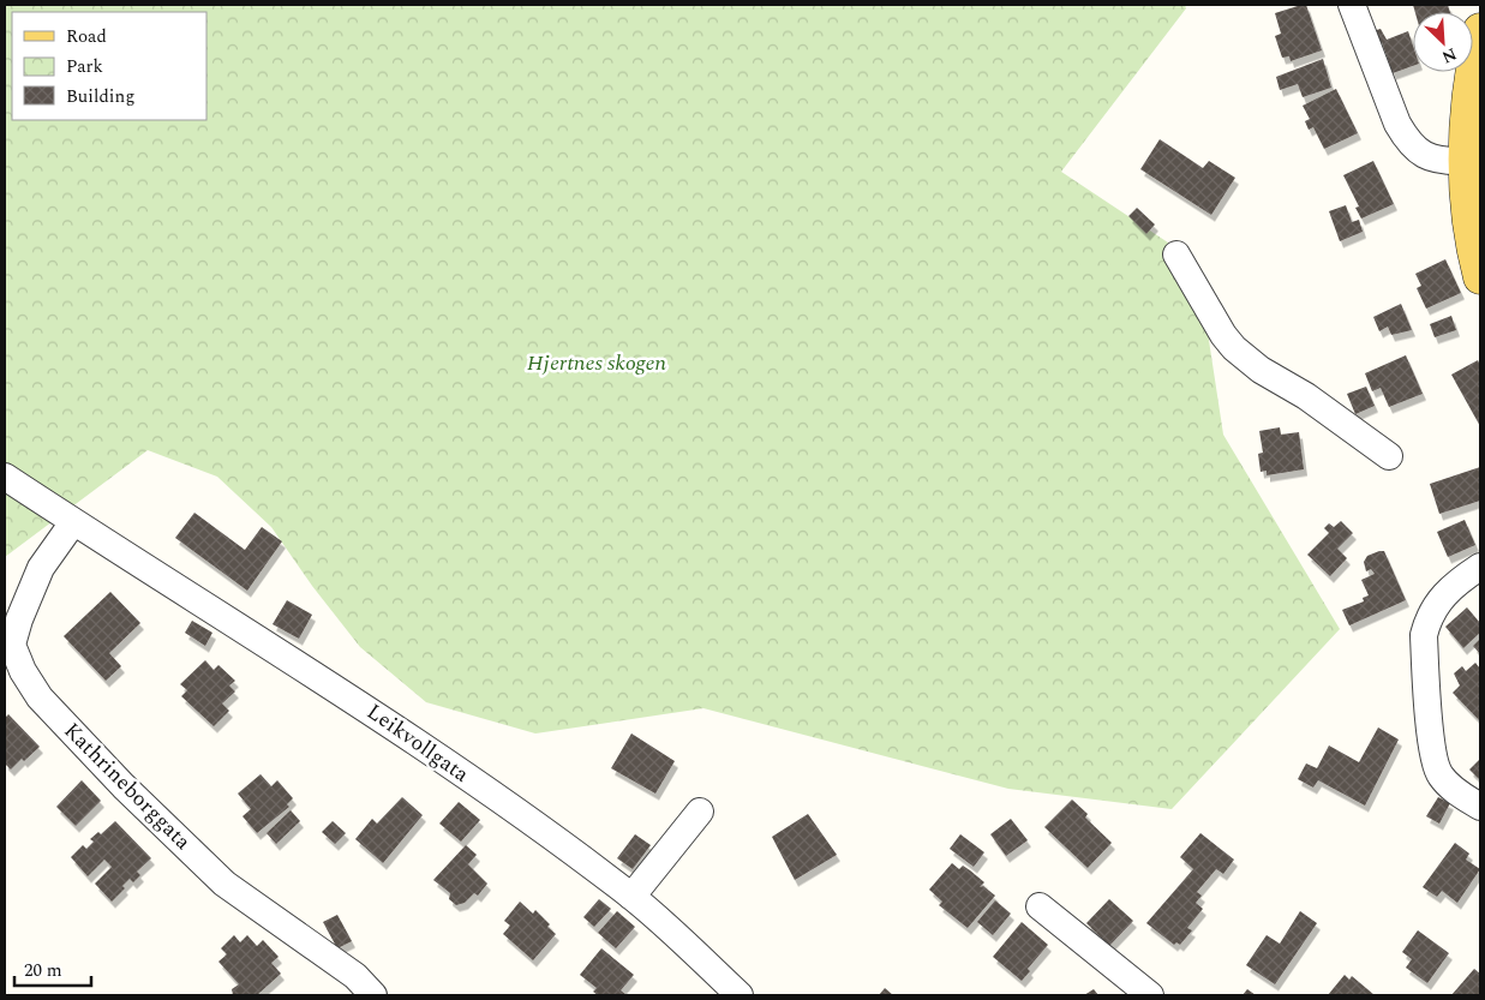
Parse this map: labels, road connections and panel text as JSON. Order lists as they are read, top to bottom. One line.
{"streets":{"street":["Leikvollgata","Kathrineborggata"]},"crossings":[["Leikvollgata","Kathrineborggata"]],"parks":["Hjertnes skogen"],"legend":["Road","Park","Building"],"scale_bar":"20 m","north":"bottom right"}
